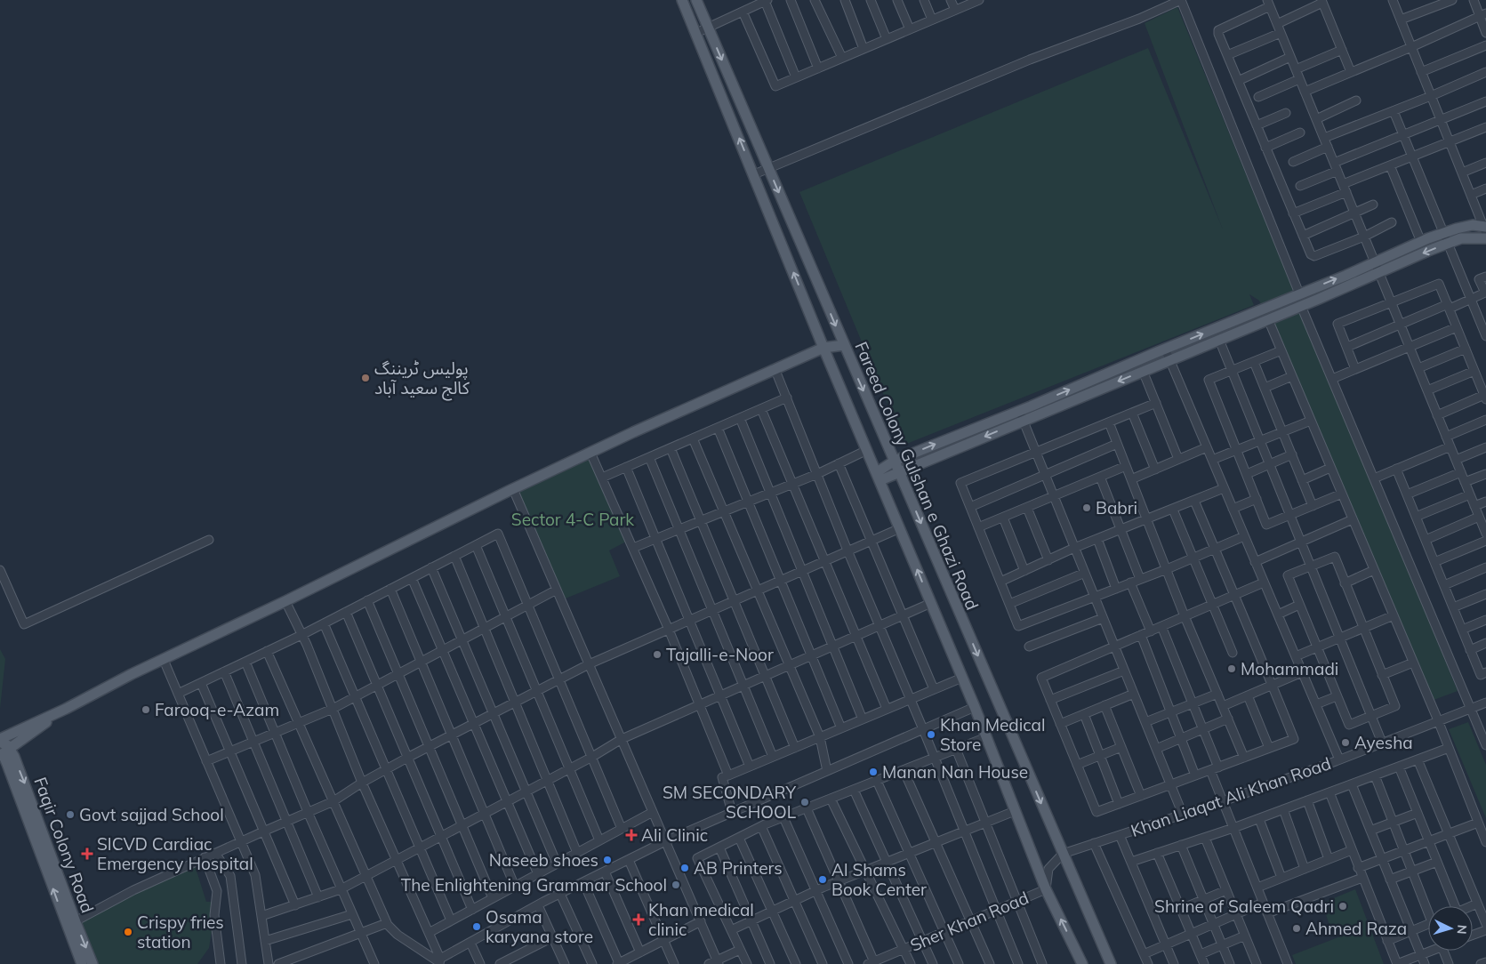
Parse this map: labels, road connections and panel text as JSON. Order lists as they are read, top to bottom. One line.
{"streets":{"main road":["Fareed Colony Gulshan e Ghazi Road","Faqir Colony Road"],"street":["Khan Liaqat Ali Khan Road","Sher Khan Road"]},"crossings":[["Fareed Colony Gulshan e Ghazi Road","Khan Liaqat Ali Khan Road"]],"parks":["Sector 4-C Park"],"places":{"other":["پولیس ٹریننگ کالج سعید آباد","Babri","Tajalli-e-Noor","Mohammadi","Farooq-e-Azam","Khan Medical Store","Ayesha","Manan Nan House","SM SECONDARY SCHOOL","Govt sajjad School","Naseeb shoes","AB Printers","Al Shams Book Center","The Enlightening Grammar School","Shrine of Saleem Qadri","Osama karyana store","Ahmed Raza","Crispy fries station"],"health":["Ali Clinic","SICVD Cardiac Emergency Hospital","Khan medical clinic"]},"north":"right"}
